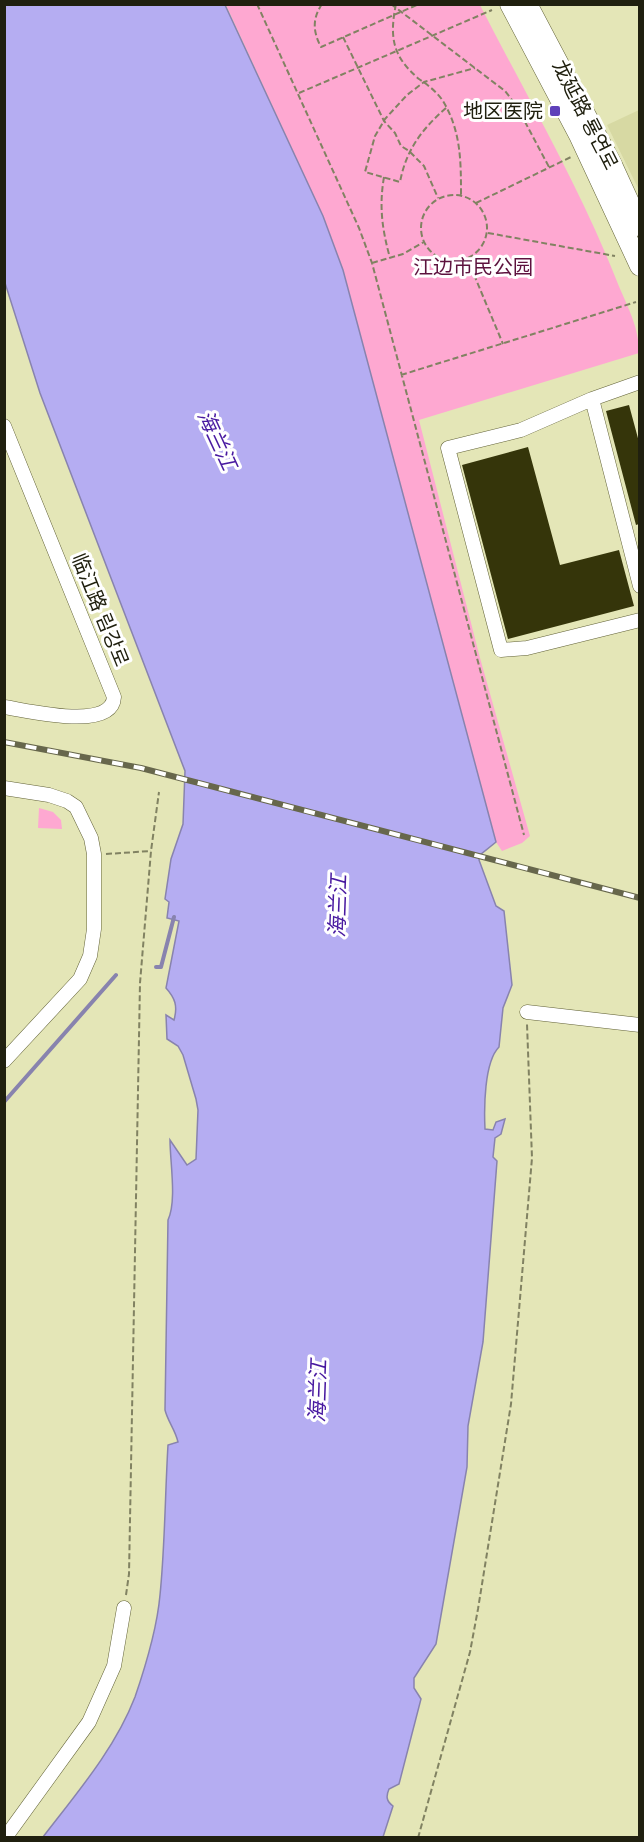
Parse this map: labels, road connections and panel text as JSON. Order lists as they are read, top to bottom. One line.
{"streets":{"highway":["龙延路 룡연로"],"street":["临江路 림강로"]},"water":["海兰江"],"parks":["江边市民公园"],"places":{"transit":["地区医院"]}}
